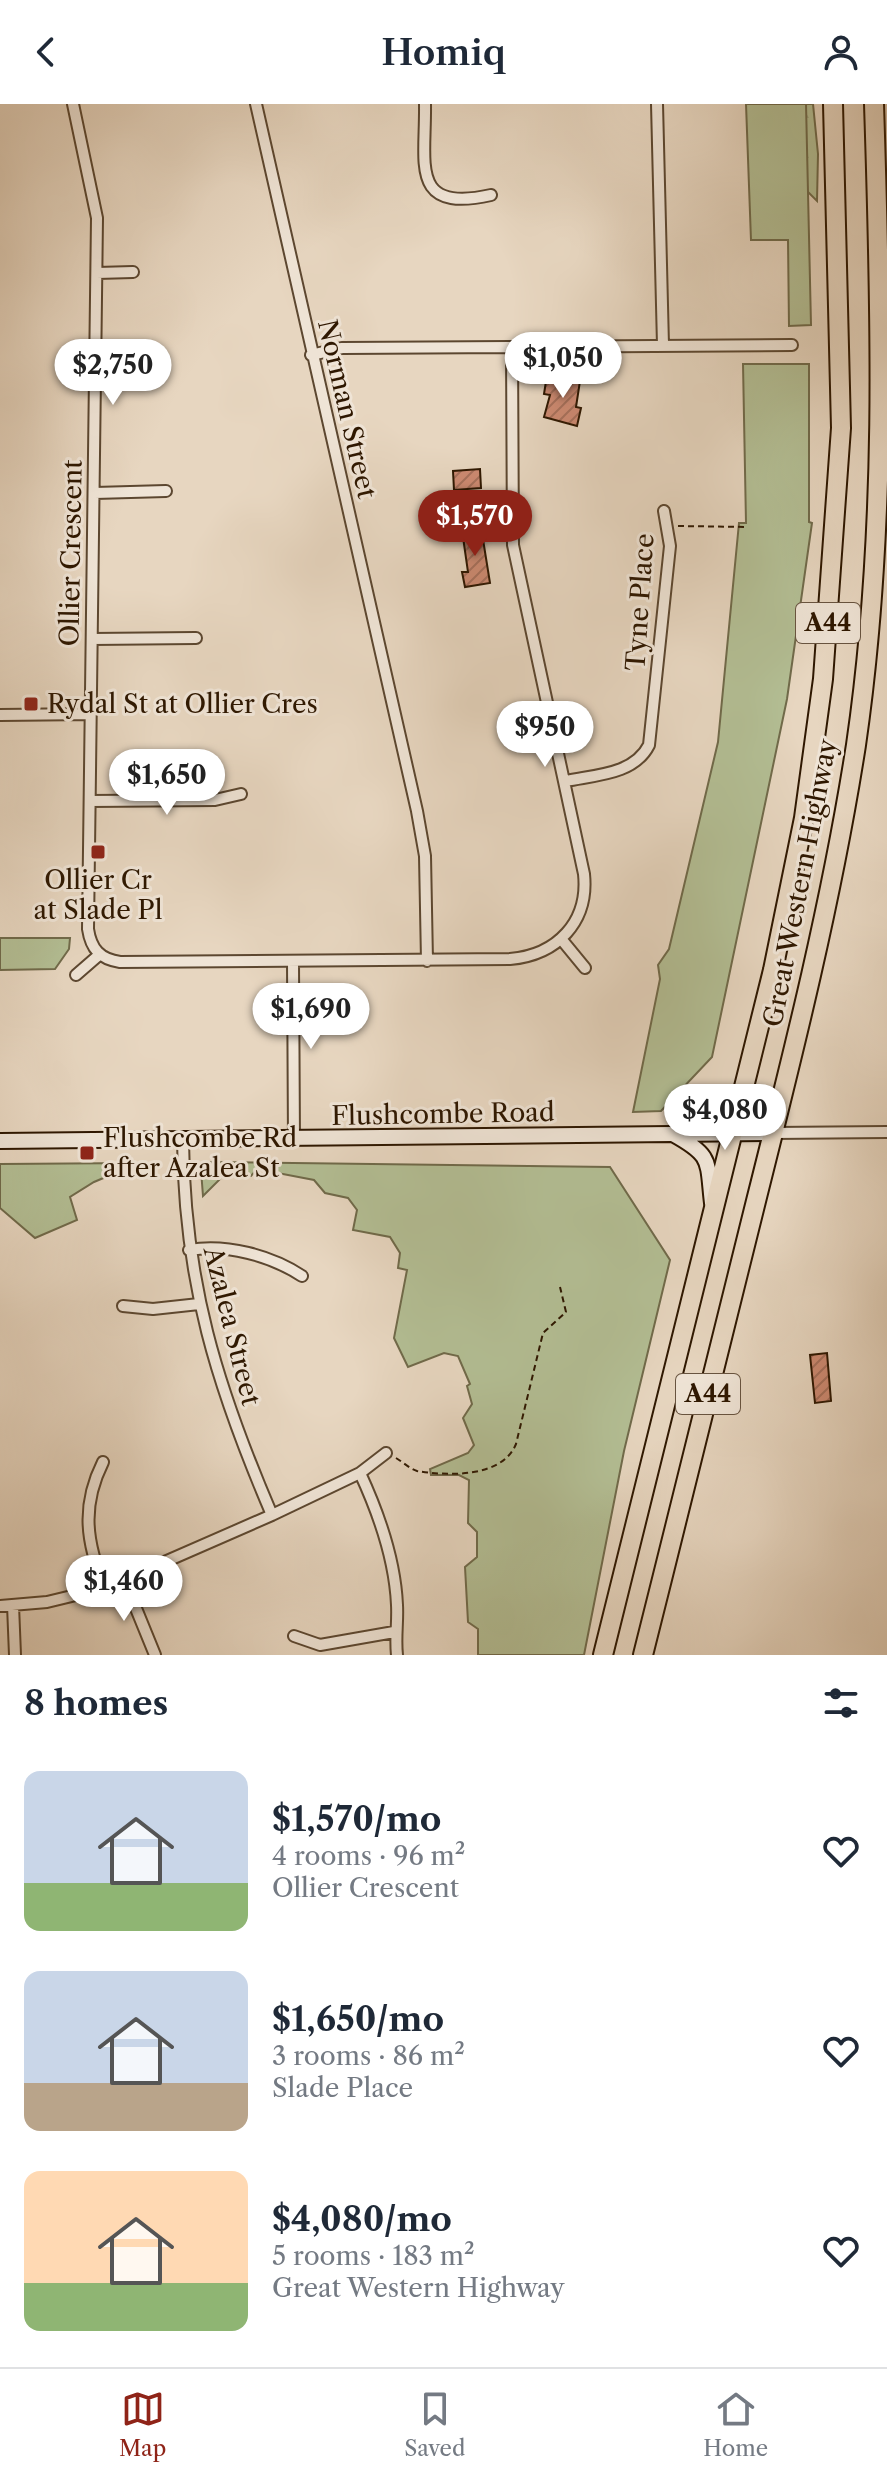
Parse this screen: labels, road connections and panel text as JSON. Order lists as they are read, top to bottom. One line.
{"streets":{"highway":["A44","Great Western Highway"],"street":["Norman Street","Ollier Crescent","Tyne Place","Flushcombe Road","Azalea Street"]},"crossings":[["Great Western Highway","Flushcombe Road"],["Flushcombe Road","Azalea Street"]],"places":{"transit":["Rydal St at Ollier Cres","Ollier Cr at Slade Pl","Flushcombe Rd after Azalea St"]},"page":{"header":"Homiq","price":["$1,050","$2,750","$1,570","$950","$1,650","$1,690","$4,080","$1,460"],"heading":"8 homes","list":[{"name":"$1,570/mo","note":"4 rooms · 96 m² · Ollier Crescent"},{"name":"$1,650/mo","note":"3 rooms · 86 m² · Slade Place"},{"name":"$4,080/mo","note":"5 rooms · 183 m² · Great Western Highway"}],"tabs":["Map","Saved","Home"]}}
